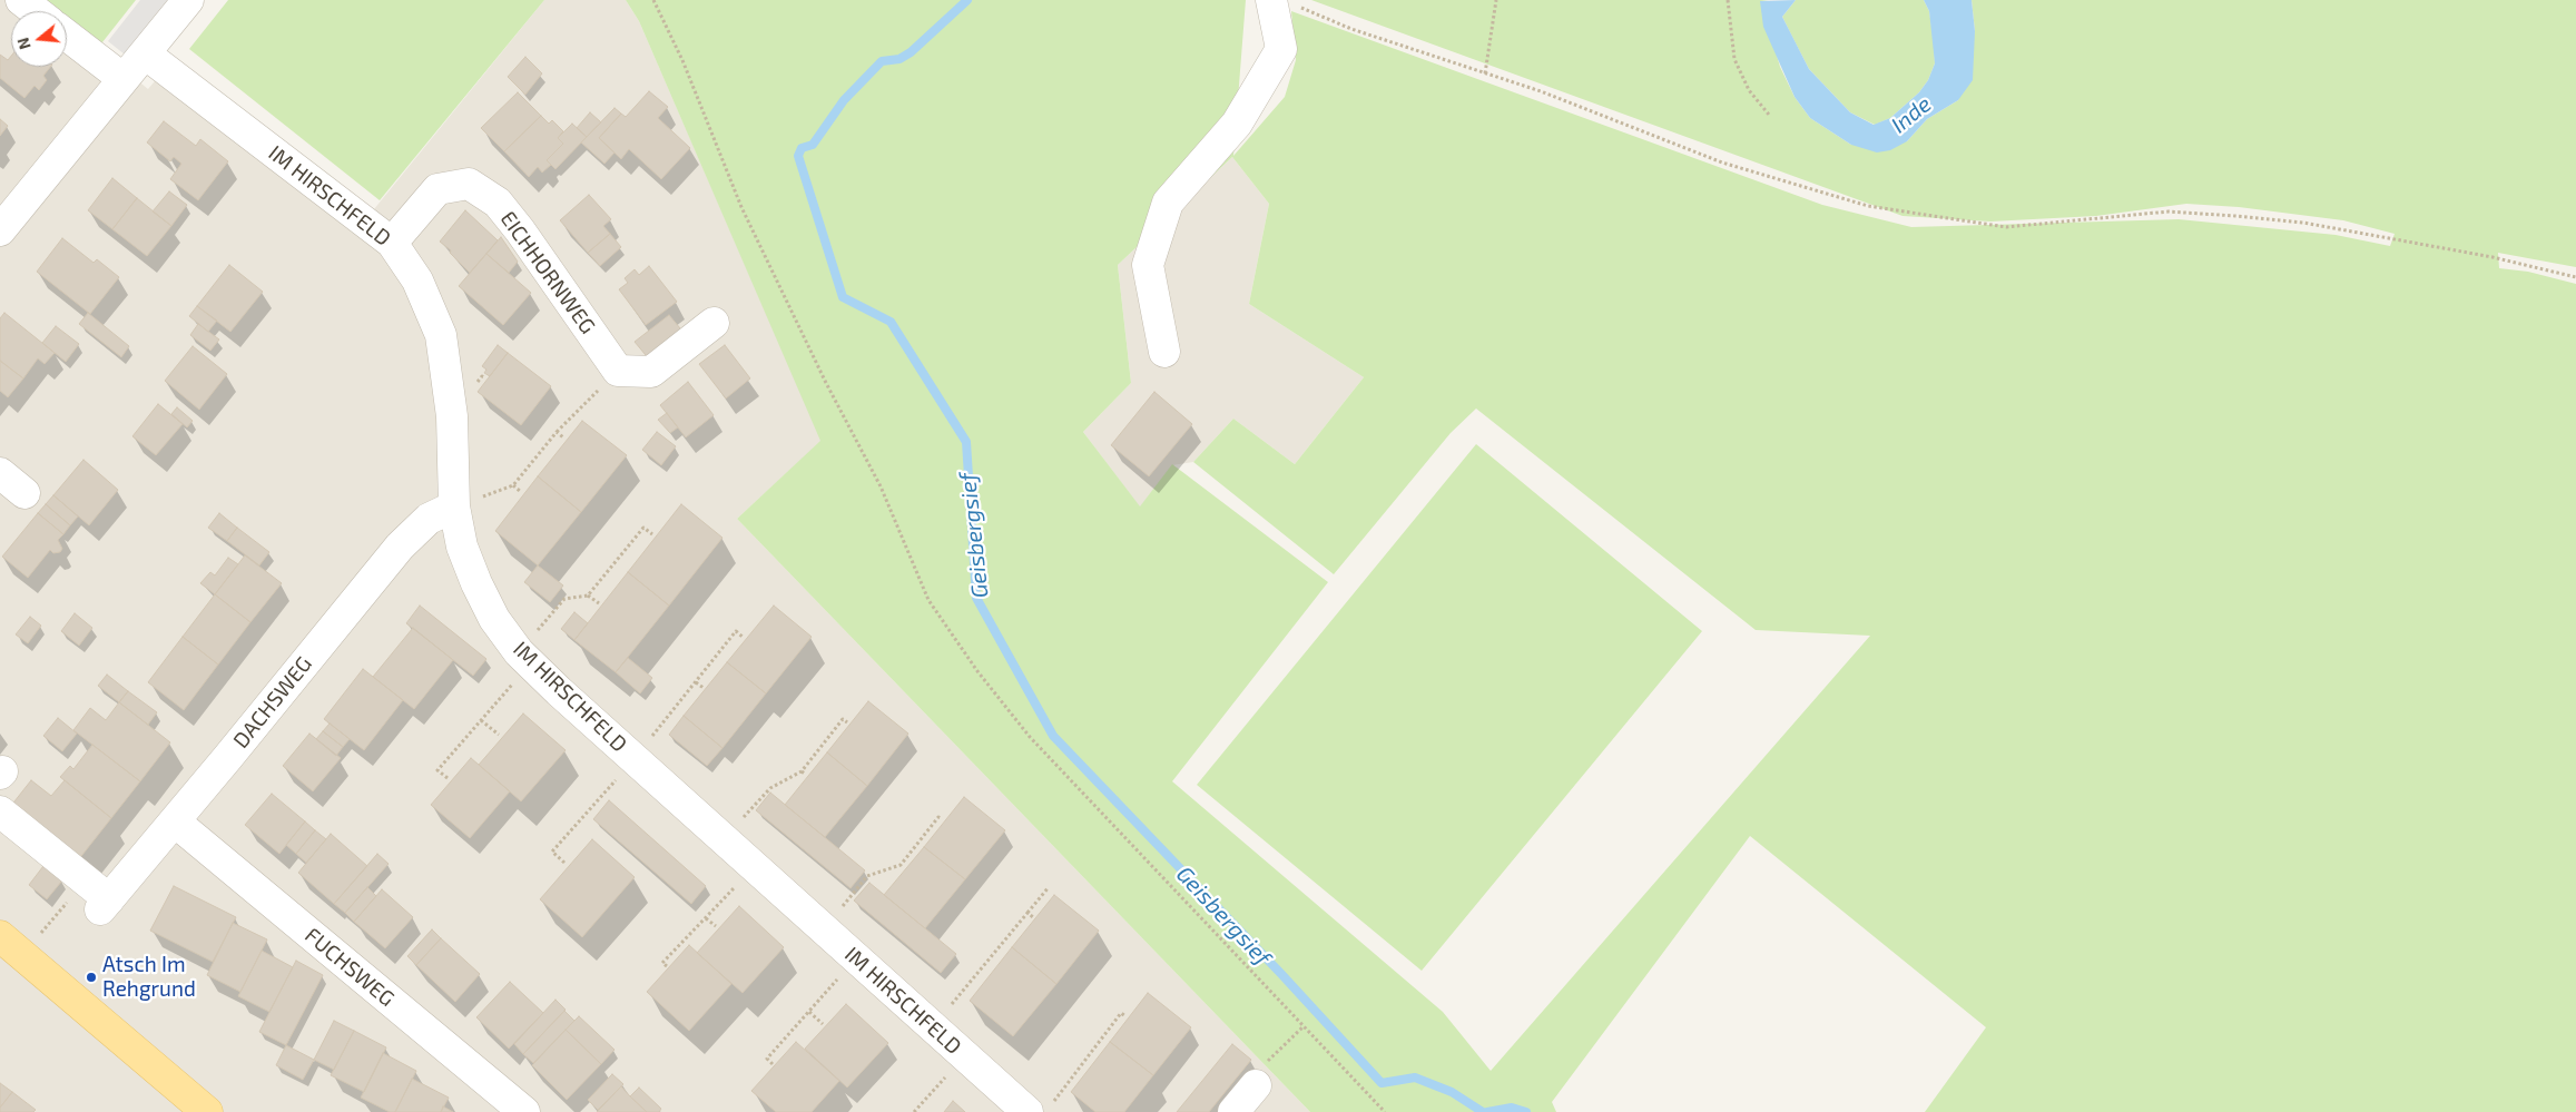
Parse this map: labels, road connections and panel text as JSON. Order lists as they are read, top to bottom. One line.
{"streets":{"street":["IM HIRSCHFELD","EICHHORNWEG","DACHSWEG","FUCHSWEG"]},"crossings":[["IM HIRSCHFELD","EICHHORNWEG"],["IM HIRSCHFELD","DACHSWEG"],["DACHSWEG","FUCHSWEG"]],"water":["Inde","Geisbergsief"],"places":["Atsch Im Rehgrund"],"north":"left"}
